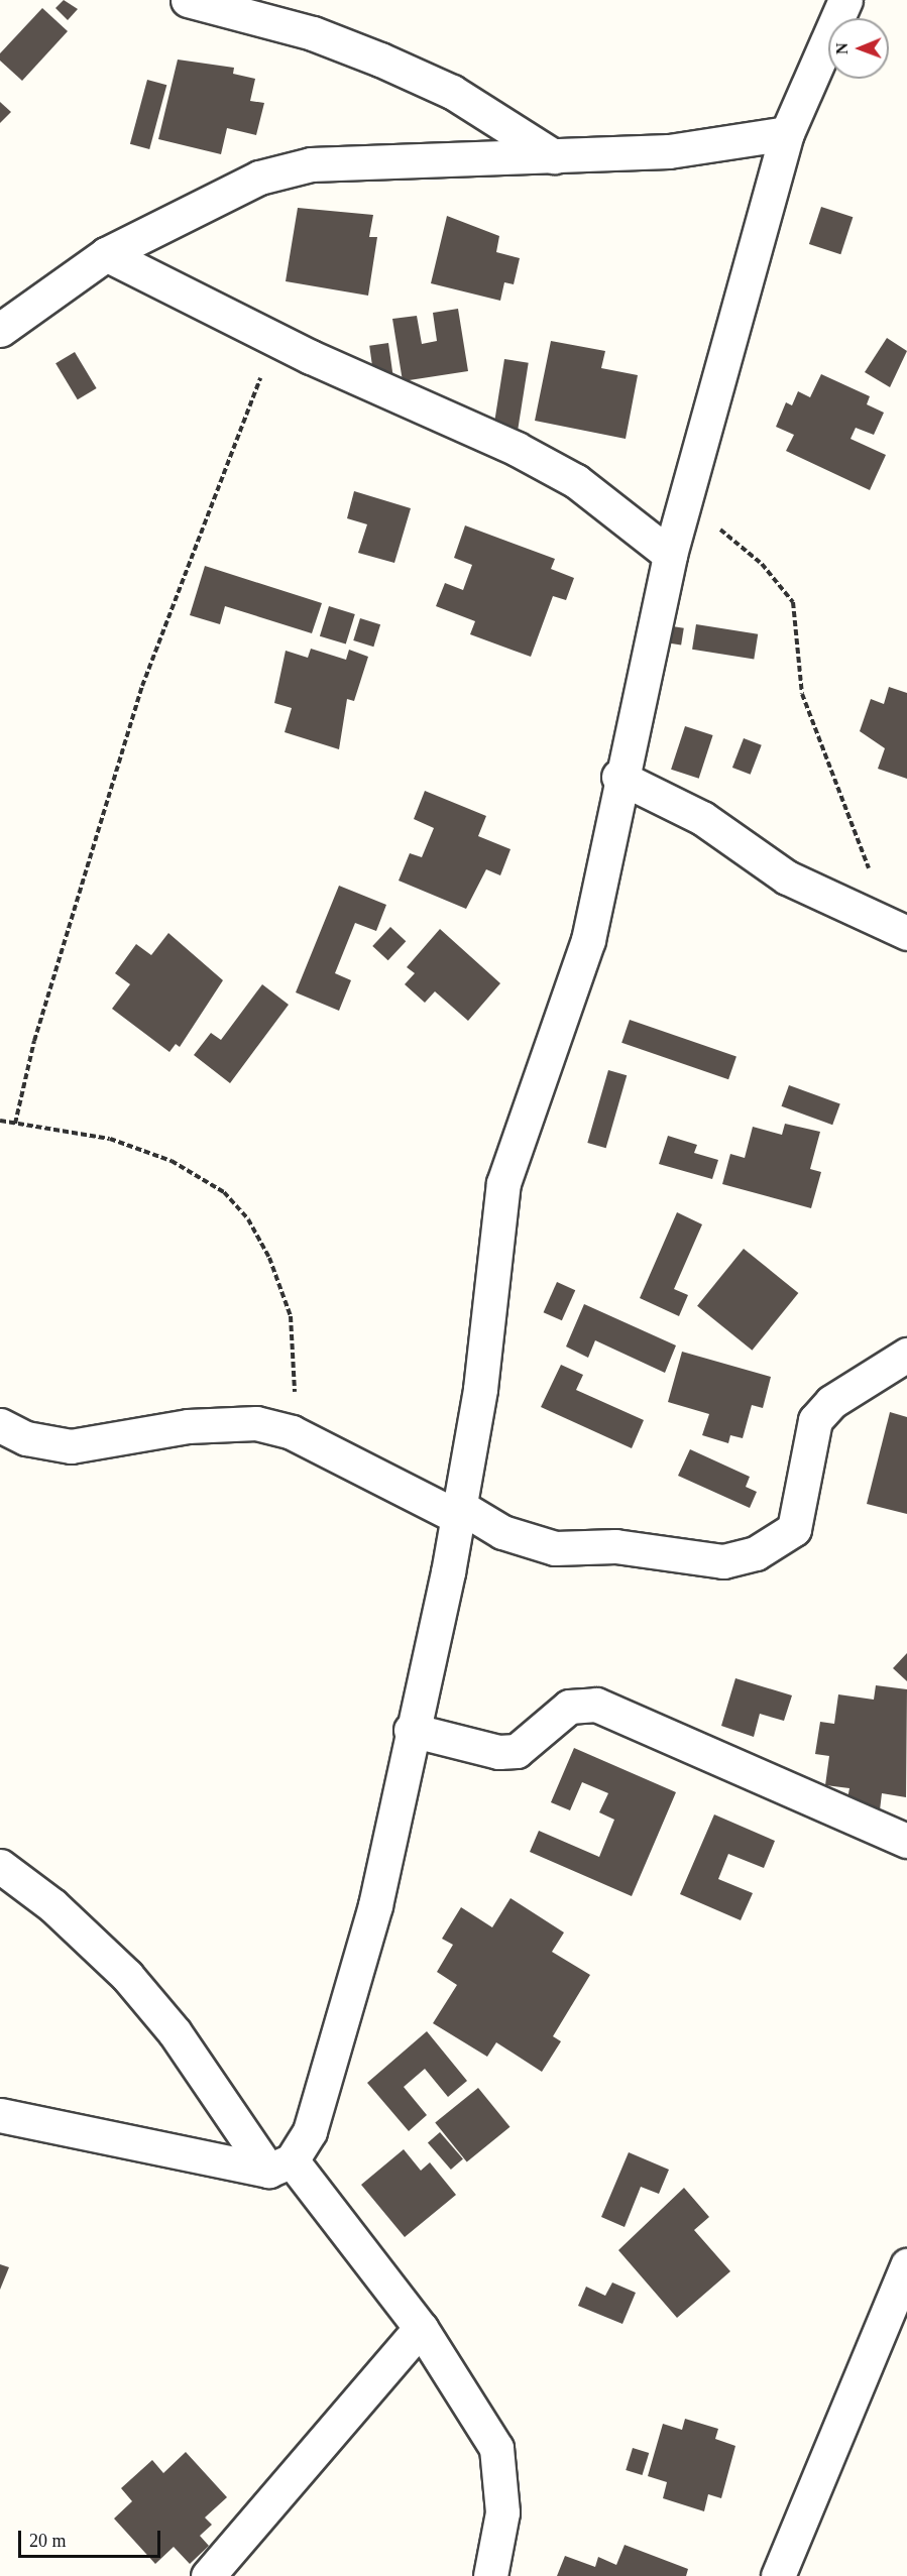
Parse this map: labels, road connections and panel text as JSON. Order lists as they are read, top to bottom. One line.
{"scale_bar":"20 m","north":"left"}
